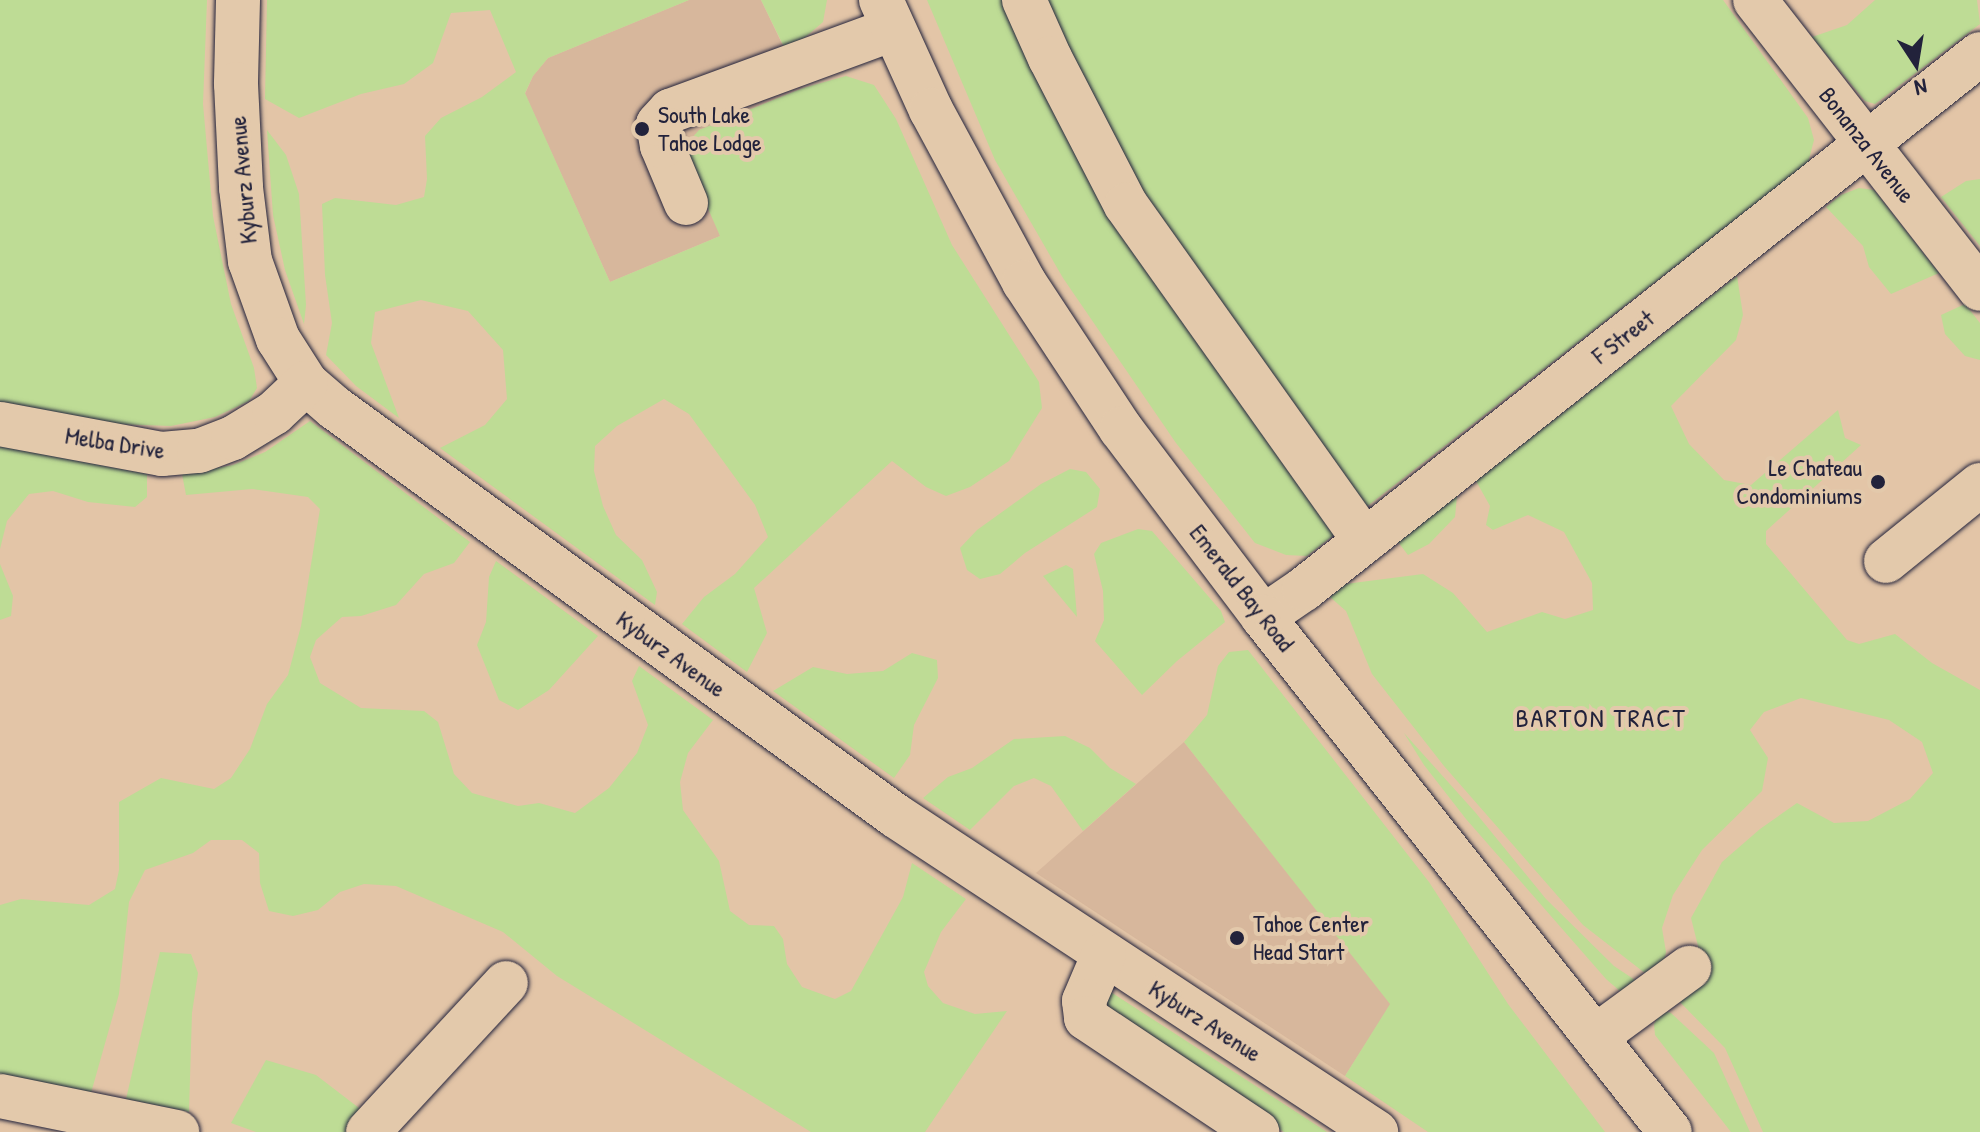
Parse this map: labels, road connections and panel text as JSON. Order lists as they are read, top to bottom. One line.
{"streets":{"main road":["Bonanza Avenue","Kyburz Avenue","F Street","Melba Drive","Emerald Bay Road"]},"crossings":[["Bonanza Avenue","F Street"],["Kyburz Avenue","Melba Drive"],["F Street","Emerald Bay Road"]],"districts":["BARTON TRACT"],"places":["South Lake Tahoe Lodge","Le Chateau Condominiums","Tahoe Center Head Start"],"north":"bottom"}
